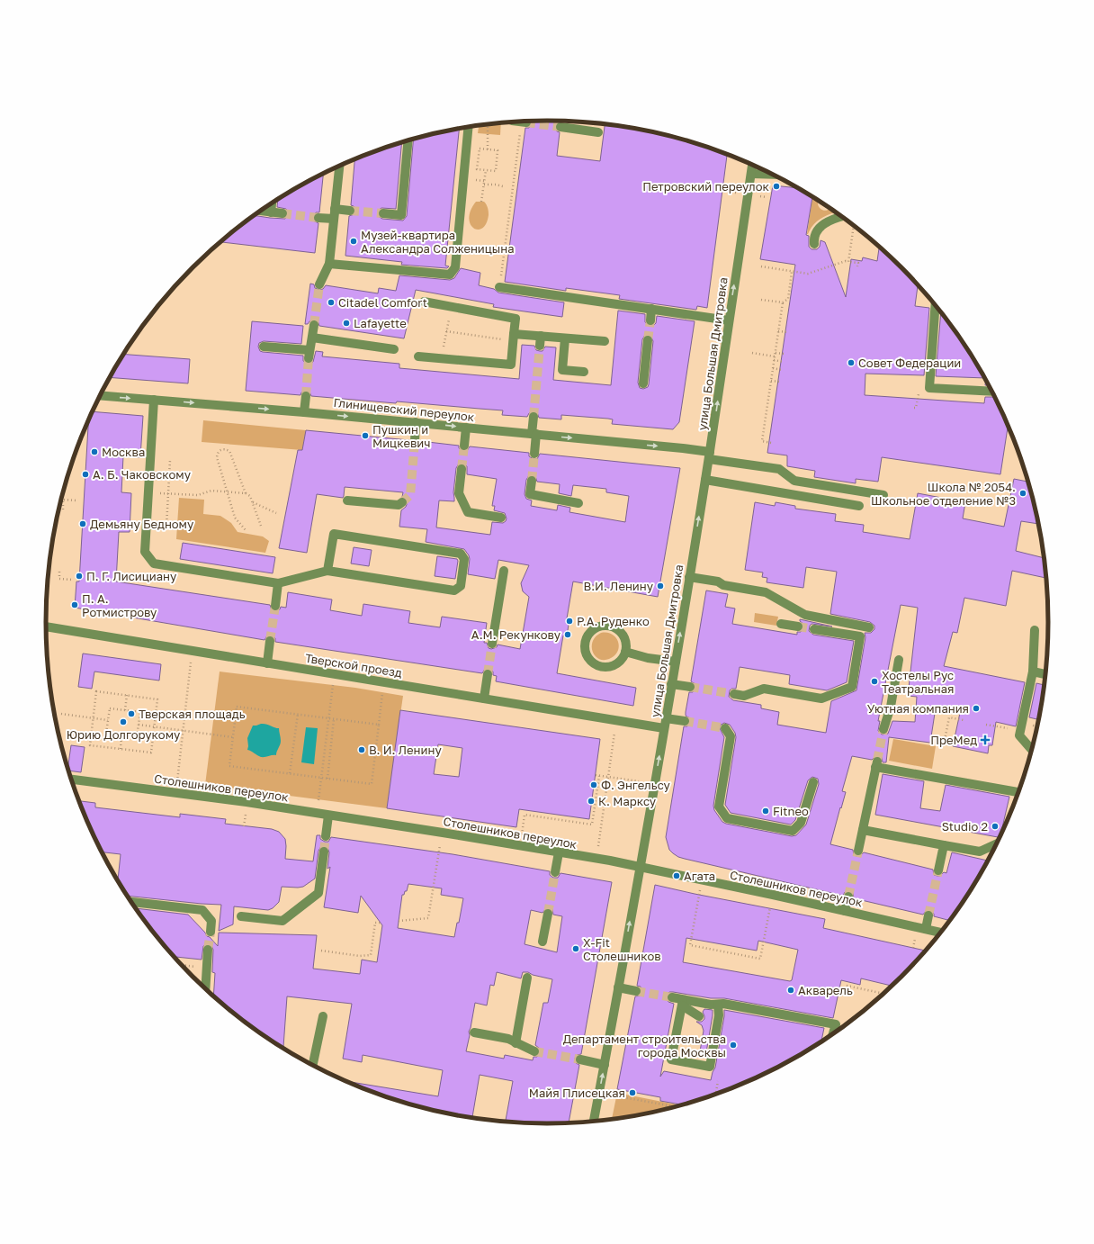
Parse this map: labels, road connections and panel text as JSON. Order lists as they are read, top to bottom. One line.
{"streets":{"street":["улица Большая Дмитровка","Глинищевский переулок","Тверской проезд","Столешников переулок"]},"crossings":[["улица Большая Дмитровка","Глинищевский переулок"],["улица Большая Дмитровка","Тверской проезд"],["улица Большая Дмитровка","Столешников переулок"]],"one_way":["улица Большая Дмитровка","Глинищевский переулок"],"places":{"other":["Петровский переулок","Музей-квартира Александра Солженицына","Citadel Comfort","Lafayette","Совет Федерации","Пушкин и Мицкевич","Москва","А. Б. Чаковскому","Школа № 2054. Школьное отделение №3","Демьяну Бедному","П. Г. Лисициану","В.И. Ленину","П. А. Ротмистрову","Р.А. Руденко","А.М. Рекункову","Хостелы Рус Театральная","Уютная компания","Тверская площадь","Юрию Долгорукому","В. И. Ленину","Ф. Энгельсу","К. Марксу","Fitneo","Studio 2","Агата","X-Fit Столешников","Акварель","Департамент строительства города Москвы","Майя Плисецкая"],"health":["ПреМед"]}}
